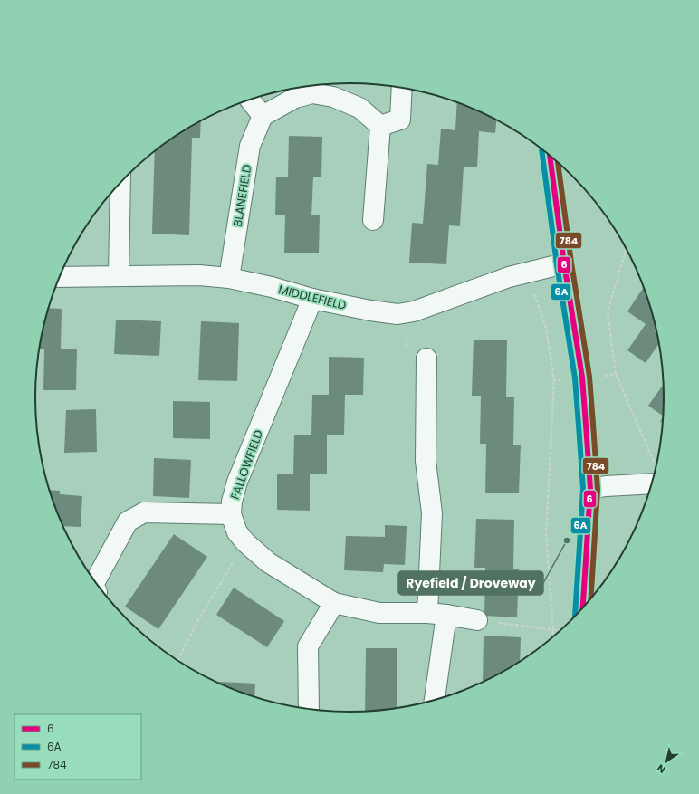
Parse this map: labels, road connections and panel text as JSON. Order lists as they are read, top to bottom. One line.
{"streets":{"street":["BLANEFIELD","MIDDLEFIELD","FALLOWFIELD"]},"crossings":[["BLANEFIELD","MIDDLEFIELD"],["MIDDLEFIELD","FALLOWFIELD"]],"places":["Ryefield / Droveway"],"lines":["transit line 6A","transit line 6","transit line 784"],"legend":["6","6A","784"],"north":"bottom left"}
